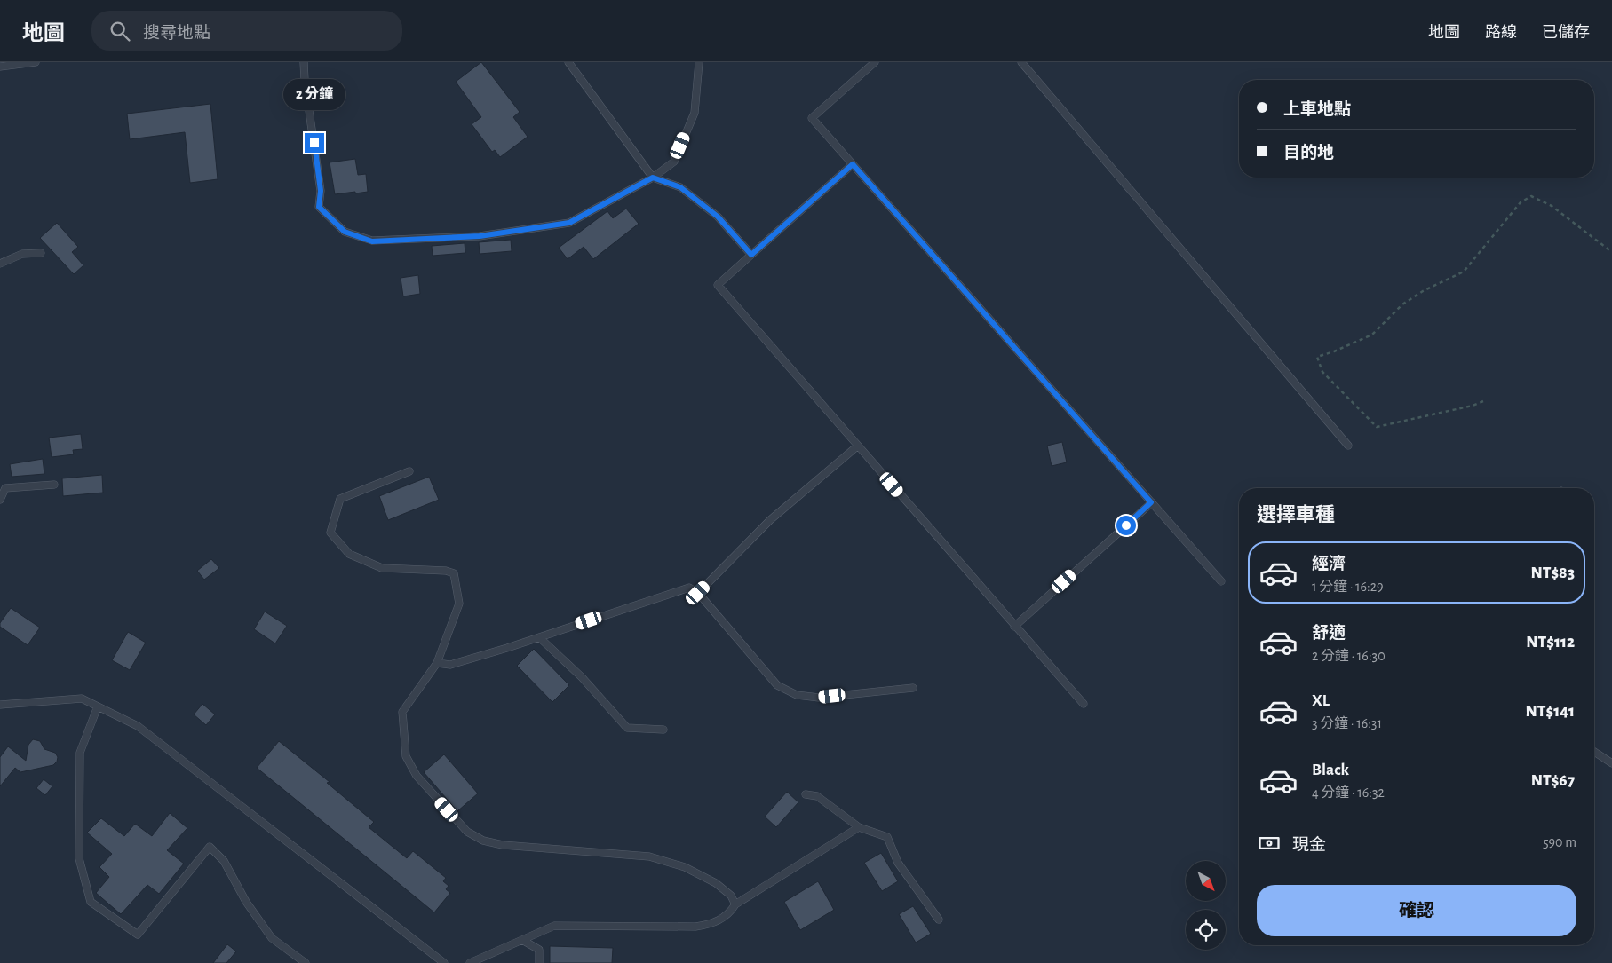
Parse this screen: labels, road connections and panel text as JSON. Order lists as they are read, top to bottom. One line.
{"north":"bottom right","page":{"header":"地圖","search":"搜尋地點","nav":["地圖","路線","已儲存"],"bubble":"2 分鐘","banner":["上車地點","目的地"],"heading":"選擇車種","list":[{"name":"經濟","note":"1 分鐘 · 16:29","value":"NT$83"},{"name":"舒適","note":"2 分鐘 · 16:30","value":"NT$112"},{"name":"XL","note":"3 分鐘 · 16:31","value":"NT$141"},{"name":"Black","note":"4 分鐘 · 16:32","value":"NT$67"}],"pay":["現金","590 m"],"buttons":"確認"}}
